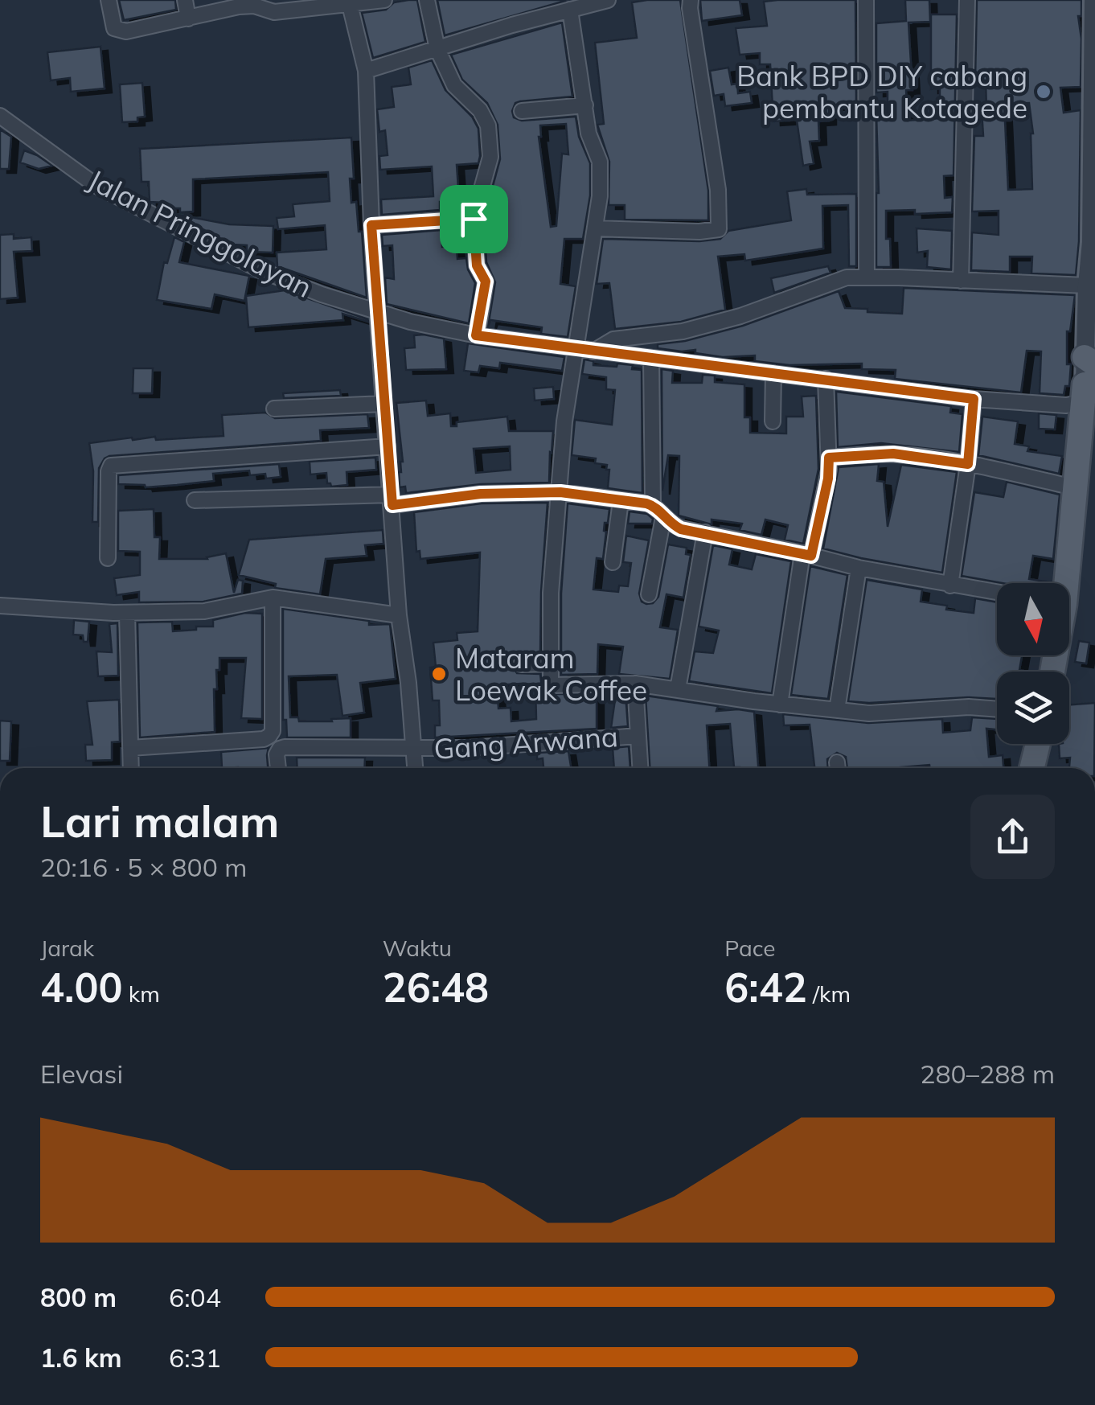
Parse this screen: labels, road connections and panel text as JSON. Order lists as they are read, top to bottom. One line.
{"streets":{"street":["Jalan Pringgolayan","Gang Arwana"]},"places":["Bank BPD DIY cabang pembantu Kotagede","Mataram Loewak Coffee"],"north":"bottom","page":{"heading":["Lari malam","20:16 · 5 × 800 m"],"stats":[["Jarak","4.00 km"],["Waktu","26:48"],["Pace","6:42 /km"]],"chart":["Elevasi","280–288 m"],"list":[{"name":"800 m","note":"6:04"},{"name":"1.6 km","note":"6:31"}]}}
